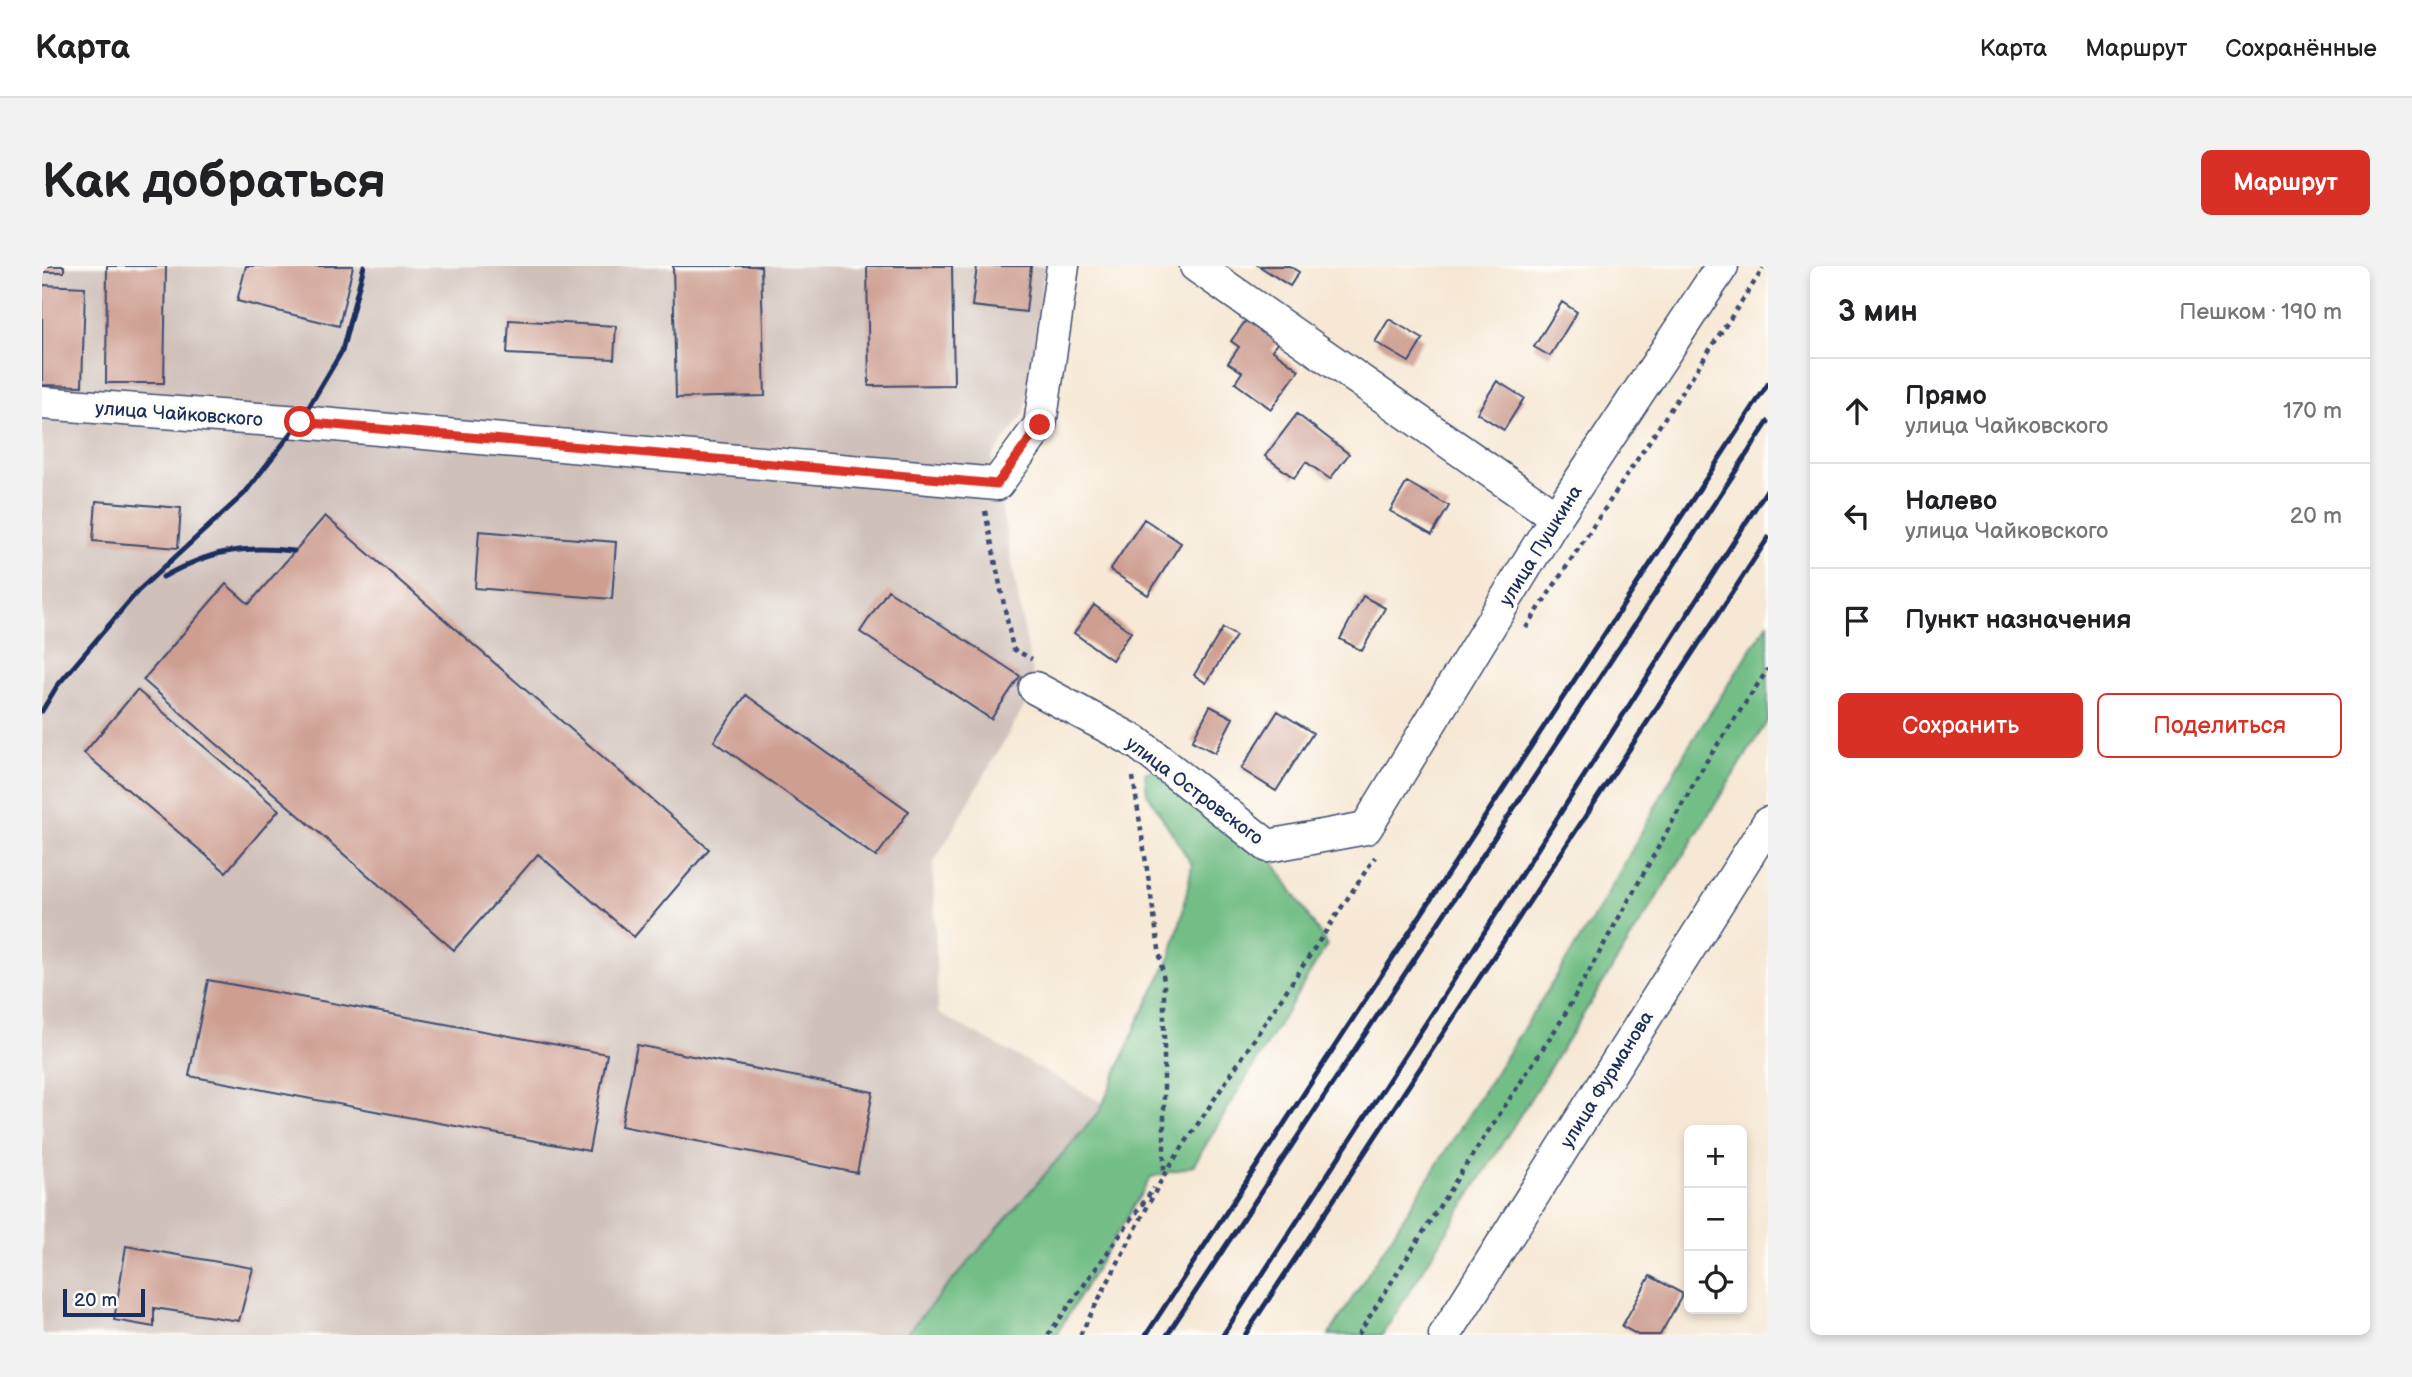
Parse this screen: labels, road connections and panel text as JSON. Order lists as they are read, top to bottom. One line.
{"streets":{"street":["улица Чайковского","улица Пушкина","улица Островского","улица Фурманова"]},"crossings":[["улица Пушкина","улица Островского"]],"scale_bar":"20 m","page":{"header":"Карта","nav":["Карта","Маршрут","Сохранённые"],"buttons":["Маршрут",["Сохранить","Поделиться"]],"title":"Как добраться","heading":["3 мин","Пешком · 190 m"],"list":[["Прямо","улица Чайковского","170 m"],["Налево","улица Чайковского","20 m"],"Пункт назначения"],"map_buttons":["+","−"],"scale":"20 m"}}
